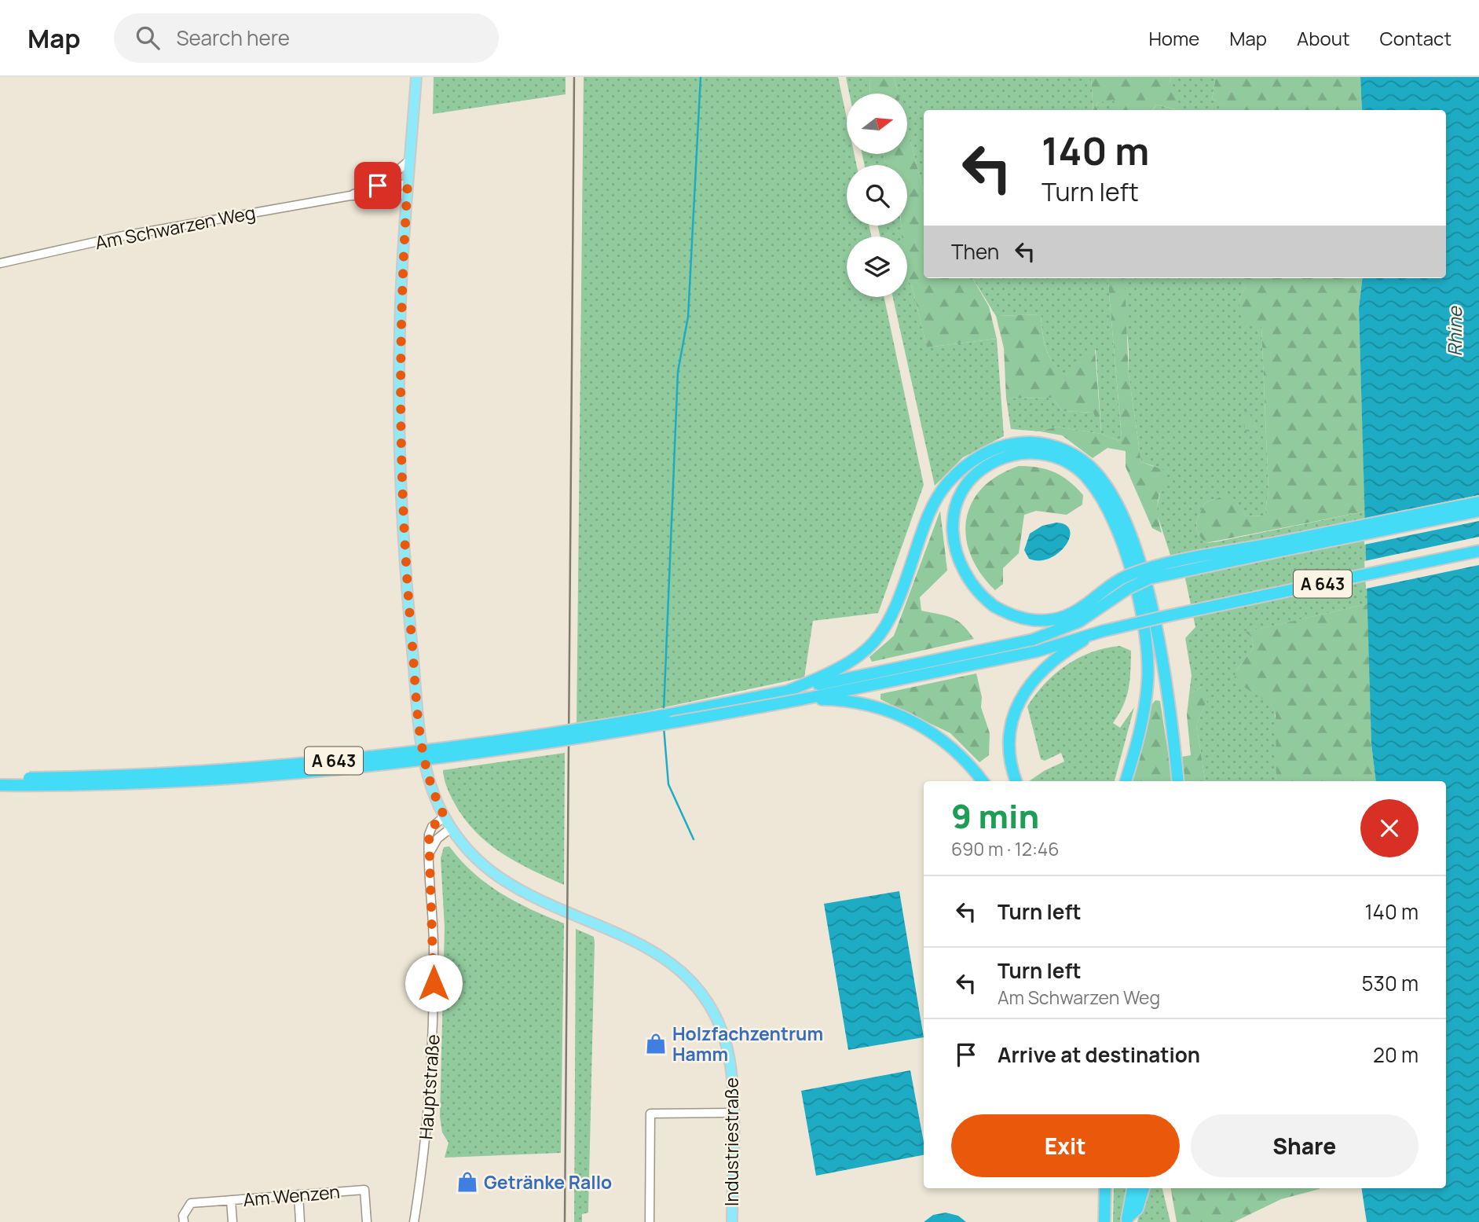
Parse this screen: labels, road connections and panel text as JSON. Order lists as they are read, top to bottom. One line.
{"streets":{"highway":["A 643"],"main road":["Industriestraße"],"street":["Am Schwarzen Weg","Hauptstraße","Am Wenzen"]},"crossings":[["Am Schwarzen Weg","Industriestraße"],["Hauptstraße","Industriestraße"]],"water":["Rhine"],"places":{"shop":["Holzfachzentrum Hamm","Getränke Rallo"]},"north":"right","page":{"header":"Map","search":"Search here","nav":["Home","Map","About","Contact"],"turn":["140 m","Turn left"],"then":"Then","heading":["9 min","690 m · 12:46"],"list":[{"name":"Turn left","value":"140 m"},{"name":"Turn left","note":"Am Schwarzen Weg","value":"530 m"},{"name":"Arrive at destination","value":"20 m"}],"buttons":["Exit","Share"]}}
